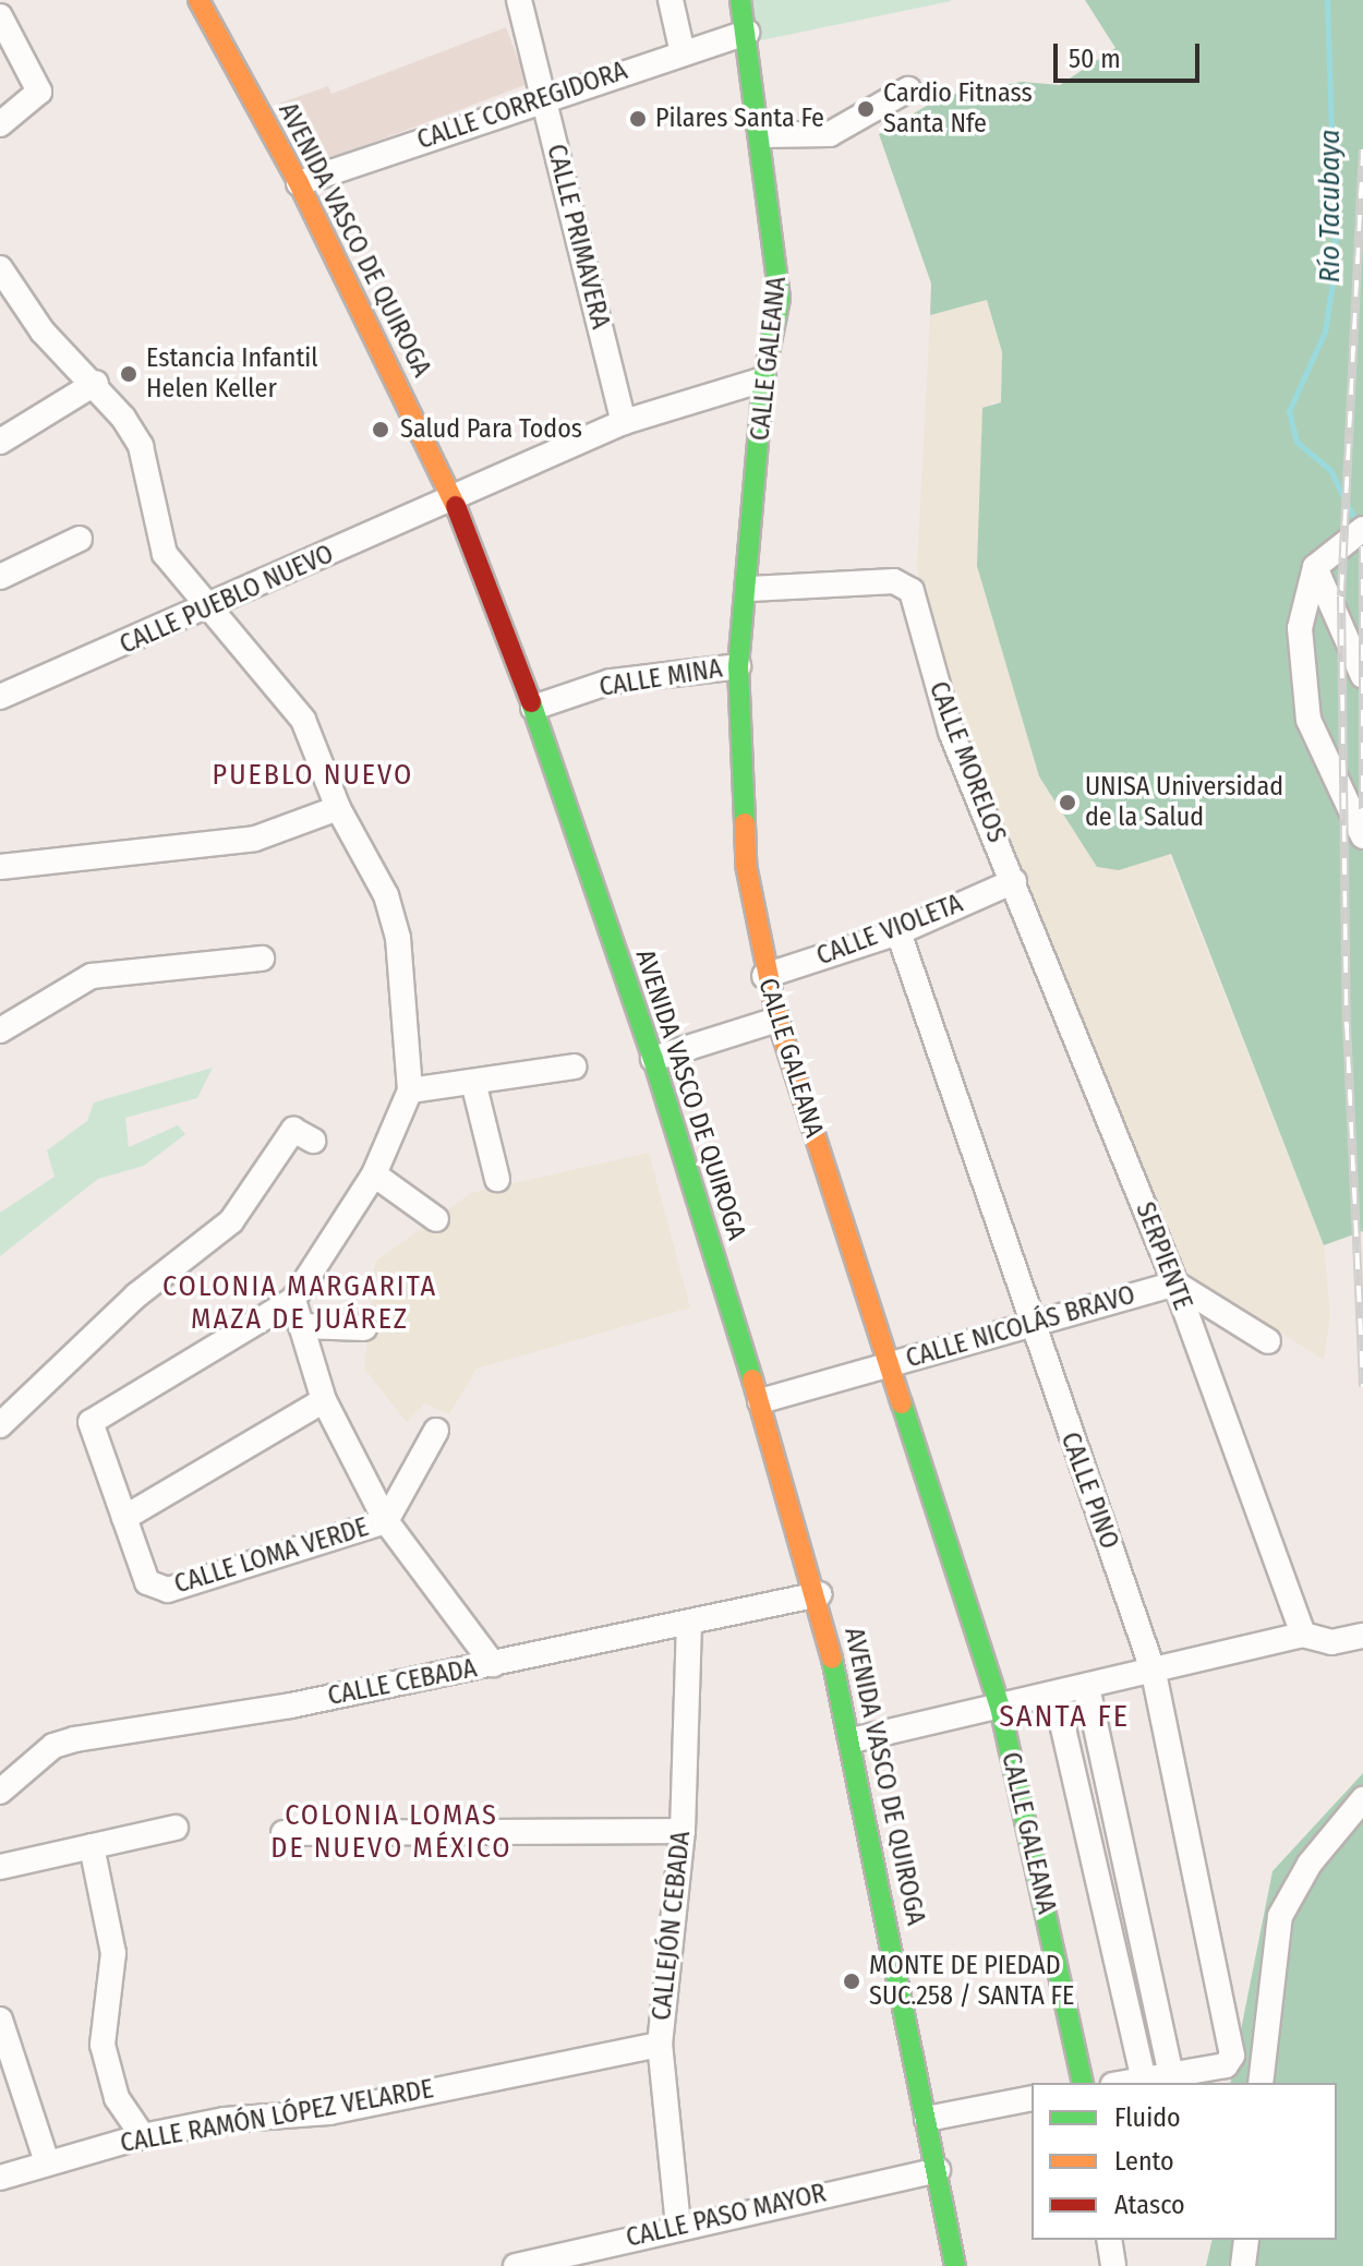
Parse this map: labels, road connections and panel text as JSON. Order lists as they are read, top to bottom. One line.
{"streets":{"main road":["AVENIDA VASCO DE QUIROGA","CALLE GALEANA"],"street":["CALLE CORREGIDORA","CALLE PRIMAVERA","CALLE PUEBLO NUEVO","CALLE MINA","CALLE MORELOS","CALLE VIOLETA","SERPIENTE","CALLE NICOLÁS BRAVO","CALLE PINO","CALLE LOMA VERDE","CALLE CEBADA","CALLEJÓN CEBADA","CALLE RAMÓN LÓPEZ VELARDE","CALLE PASO MAYOR"]},"crossings":[["CALLE CORREGIDORA","CALLE PRIMAVERA"],["CALLE CORREGIDORA","AVENIDA VASCO DE QUIROGA"],["CALLE CORREGIDORA","CALLE GALEANA"],["CALLE PRIMAVERA","CALLE PUEBLO NUEVO"],["AVENIDA VASCO DE QUIROGA","CALLE PUEBLO NUEVO"],["AVENIDA VASCO DE QUIROGA","CALLE MINA"],["AVENIDA VASCO DE QUIROGA","CALLE NICOLÁS BRAVO"],["AVENIDA VASCO DE QUIROGA","CALLE CEBADA"],["AVENIDA VASCO DE QUIROGA","CALLE PASO MAYOR"],["CALLE GALEANA","CALLE PUEBLO NUEVO"],["CALLE GALEANA","CALLE MINA"],["CALLE GALEANA","CALLE MORELOS"],["CALLE GALEANA","CALLE VIOLETA"],["CALLE GALEANA","CALLE NICOLÁS BRAVO"],["CALLE MORELOS","CALLE VIOLETA"],["CALLE MORELOS","SERPIENTE"],["CALLE VIOLETA","SERPIENTE"],["CALLE VIOLETA","CALLE PINO"],["SERPIENTE","CALLE NICOLÁS BRAVO"],["CALLE NICOLÁS BRAVO","CALLE PINO"],["CALLE CEBADA","CALLEJÓN CEBADA"],["CALLEJÓN CEBADA","CALLE RAMÓN LÓPEZ VELARDE"],["CALLEJÓN CEBADA","CALLE PASO MAYOR"]],"districts":["PUEBLO NUEVO","COLONIA MARGARITA MAZA DE JUÁREZ","SANTA FE","COLONIA LOMAS DE NUEVO MÉXICO"],"water":["Río Tacubaya"],"places":["Cardio Fitnass Santa Nfe","Pilares Santa Fe","Estancia Infantil Helen Keller","Salud Para Todos","UNISA Universidad de la Salud","MONTE DE PIEDAD SUC.258 / SANTA FE"],"legend":["Fluido","Lento","Atasco"],"scale_bar":"50 m"}
